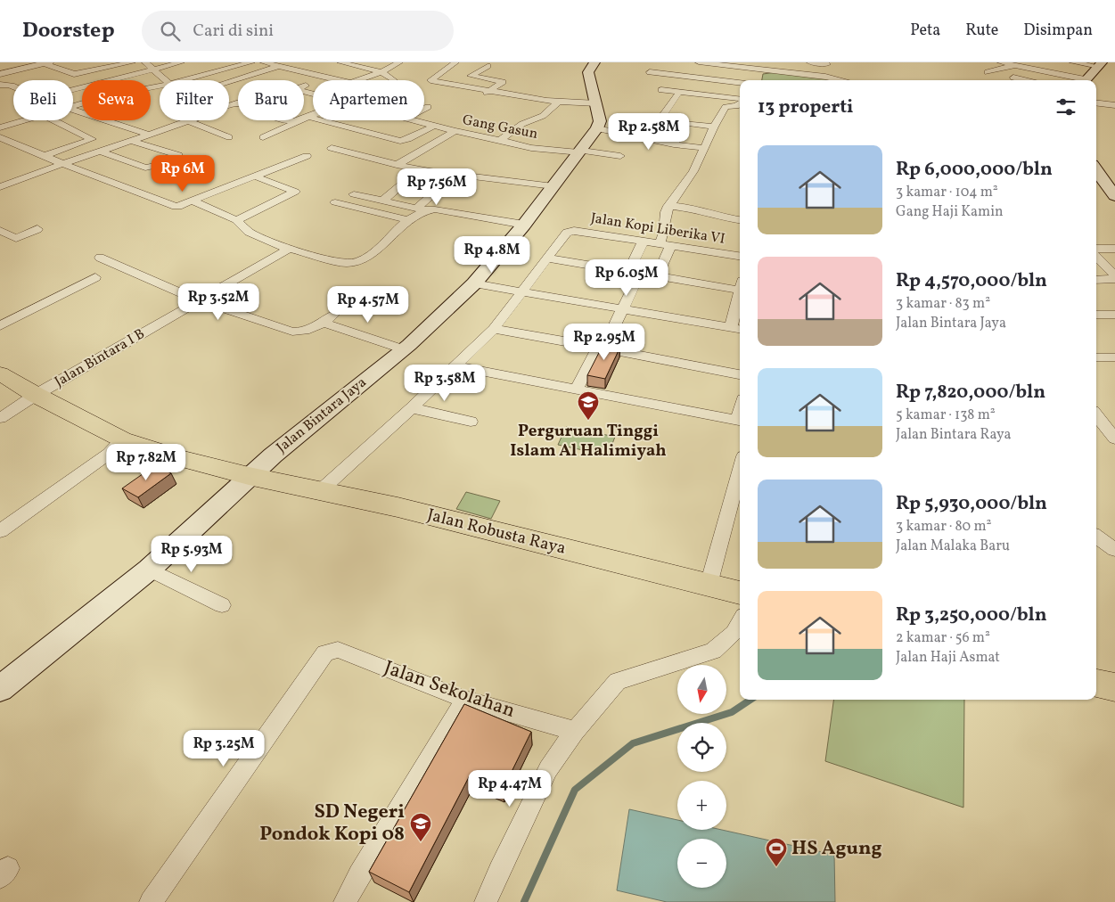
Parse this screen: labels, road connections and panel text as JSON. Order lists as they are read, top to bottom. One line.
{"streets":{"main road":["Jalan Robusta Raya"],"street":["Gang Gasun","Jalan Kopi Liberika VI","Jalan Bintara I B","Jalan Bintara Jaya","Jalan Sekolahan"]},"crossings":[["Gang Gasun","Jalan Bintara Jaya"],["Jalan Bintara I B","Jalan Robusta Raya"],["Jalan Bintara Jaya","Jalan Robusta Raya"]],"places":{"school or university":["Perguruan Tinggi Islam Al Halimiyah","SD Negeri Pondok Kopi 08"],"sports":["HS Agung"]},"north":"bottom","page":{"header":"Doorstep","search":"Cari di sini","nav":["Peta","Rute","Disimpan"],"chip":["Beli","Sewa","Filter","Baru","Apartemen"],"heading":"13 properti","price":["Rp 2.58M","Rp 6M","Rp 7.56M","Rp 4.8M","Rp 6.05M","Rp 3.52M","Rp 4.57M","Rp 2.95M","Rp 3.58M","Rp 7.82M","Rp 5.93M","Rp 3.25M","Rp 4.47M"],"list":[{"name":"Rp 6,000,000/bln","note":"3 kamar · 104 m² · Gang Haji Kamin"},{"name":"Rp 4,570,000/bln","note":"3 kamar · 83 m² · Jalan Bintara Jaya"},{"name":"Rp 7,820,000/bln","note":"5 kamar · 138 m² · Jalan Bintara Raya"},{"name":"Rp 5,930,000/bln","note":"3 kamar · 80 m² · Jalan Malaka Baru"},{"name":"Rp 3,250,000/bln","note":"2 kamar · 56 m² · Jalan Haji Asmat"}],"map_buttons":["+","−"]}}
